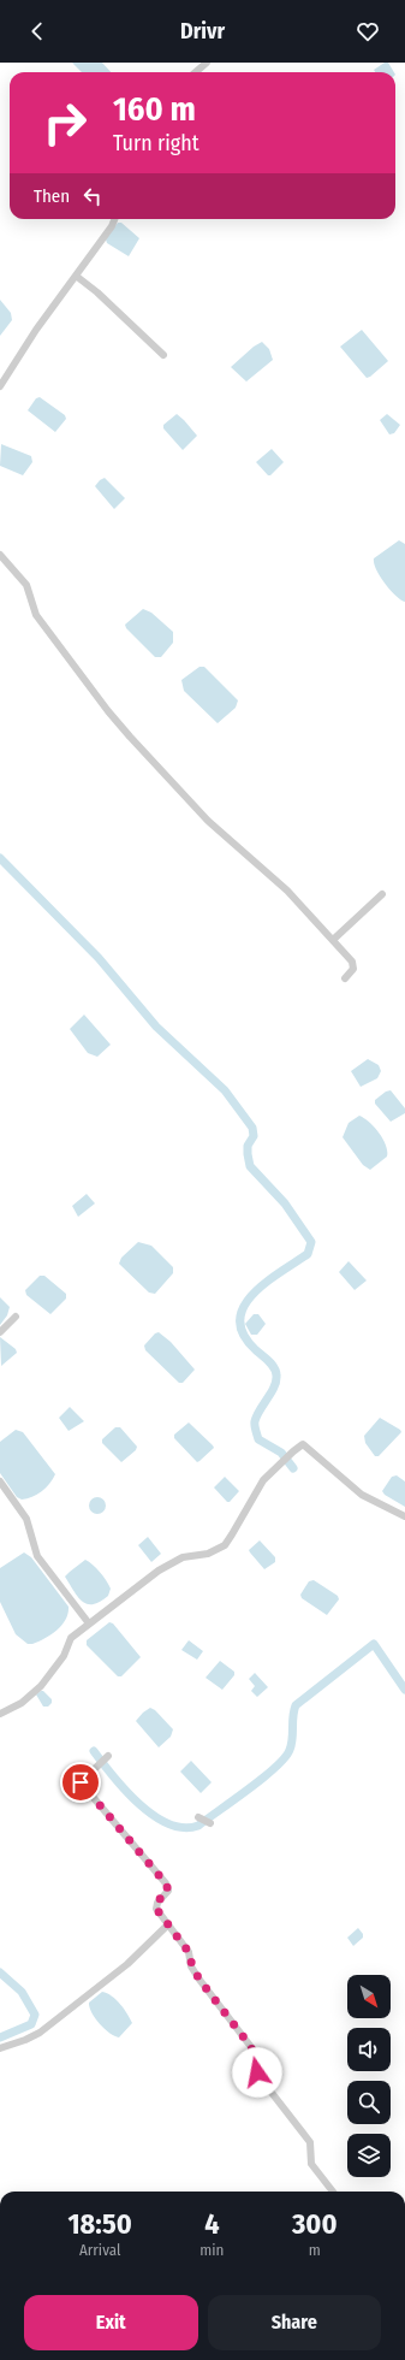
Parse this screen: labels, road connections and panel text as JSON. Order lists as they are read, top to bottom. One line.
{"north":"bottom right","page":{"header":"Drivr","turn":["160 m","Turn right"],"then":"Then","eta":["18:50","Arrival","4","min","300","m"],"buttons":["Exit","Share"]}}
